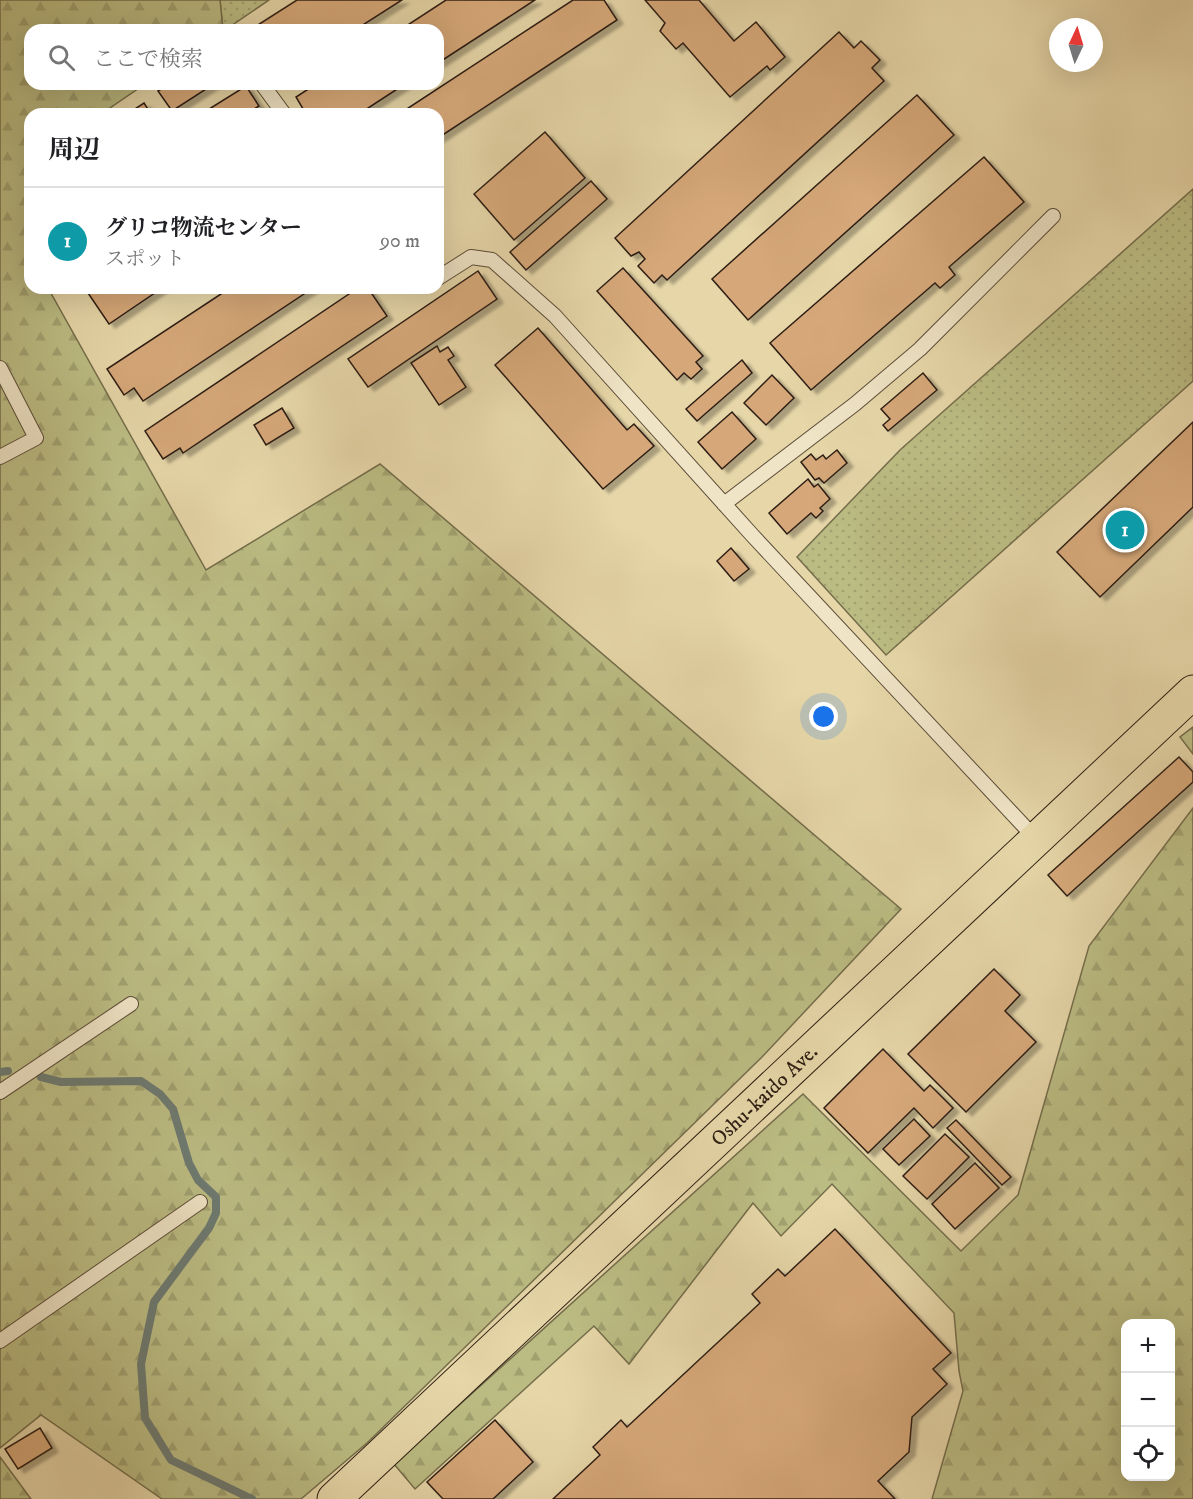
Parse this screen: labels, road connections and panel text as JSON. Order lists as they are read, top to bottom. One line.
{"streets":{"highway":["Oshu-kaido Ave."]},"north":"top","page":{"search":"ここで検索","heading":"周辺","list":[{"mark":"1","name":"グリコ物流センター","note":"スポット","value":"90 m"}],"pins":"1","map_buttons":["+","−"]}}
